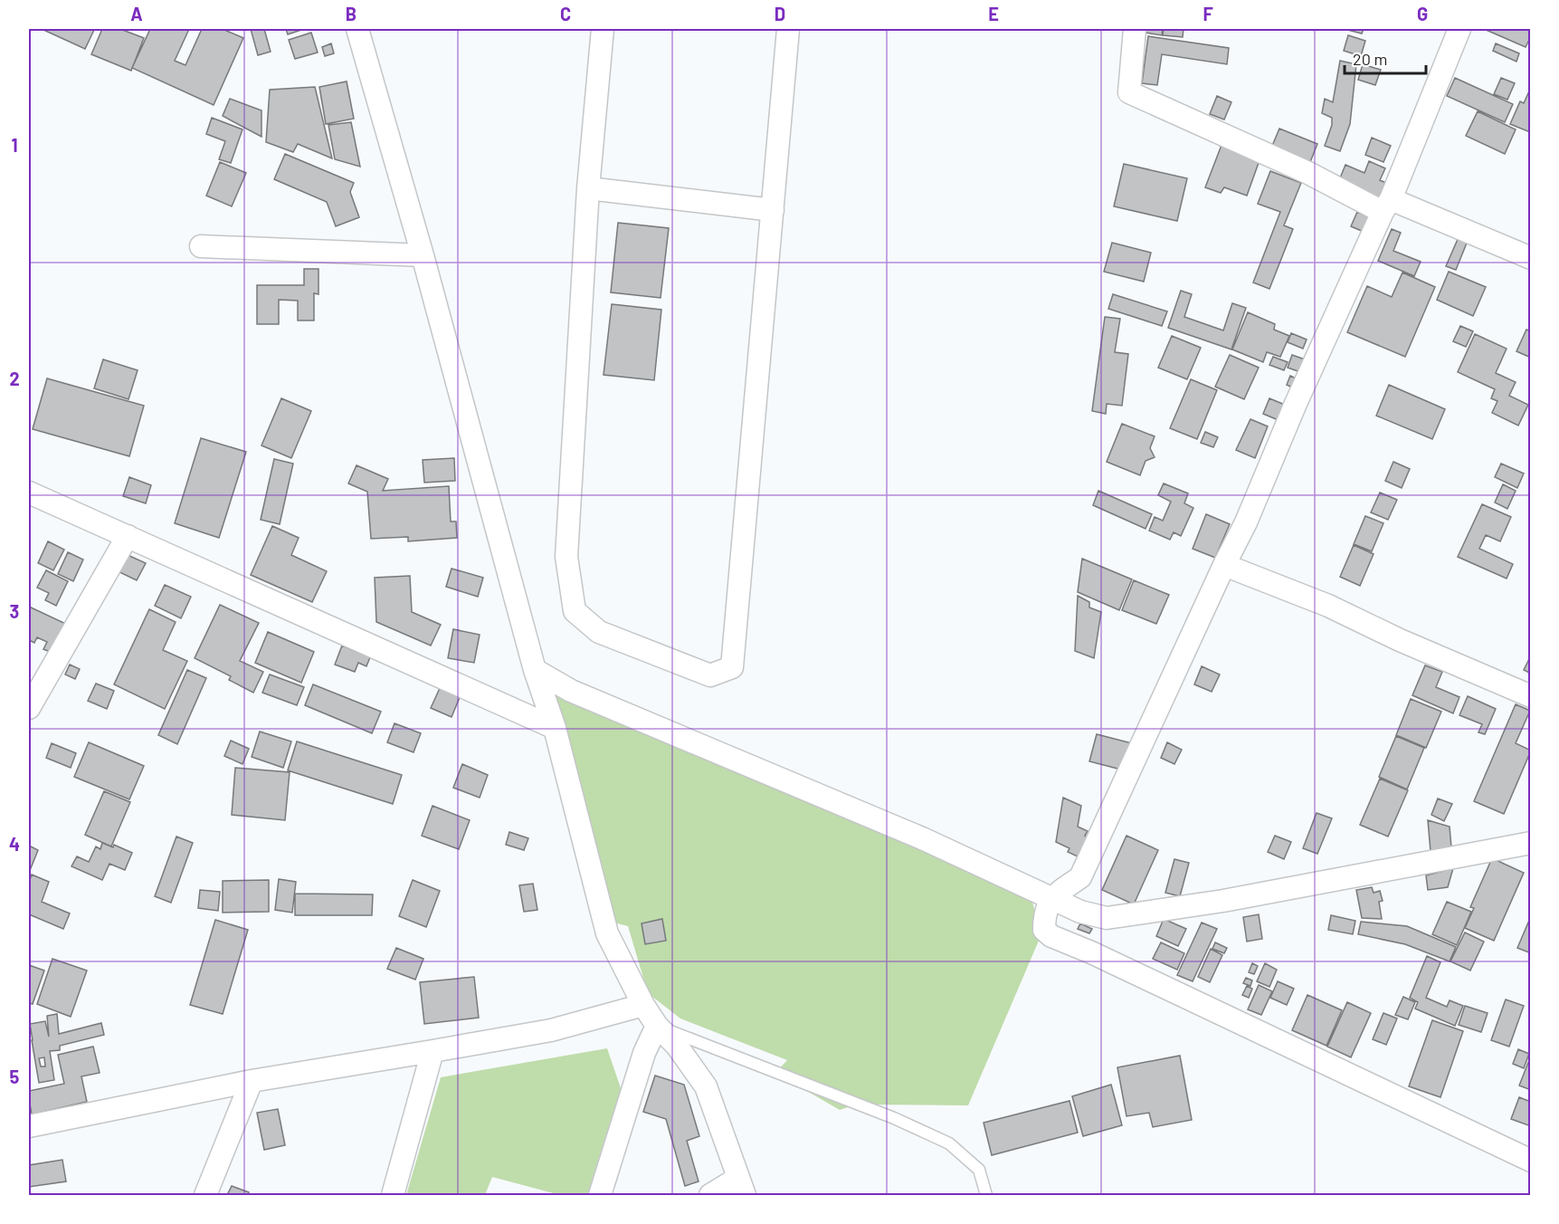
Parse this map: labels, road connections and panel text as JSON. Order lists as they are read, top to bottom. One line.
{"scale_bar":"20 m","grid":{"columns":["A","B","C","D","E","F","G"],"rows":["1","2","3","4","5"]}}
